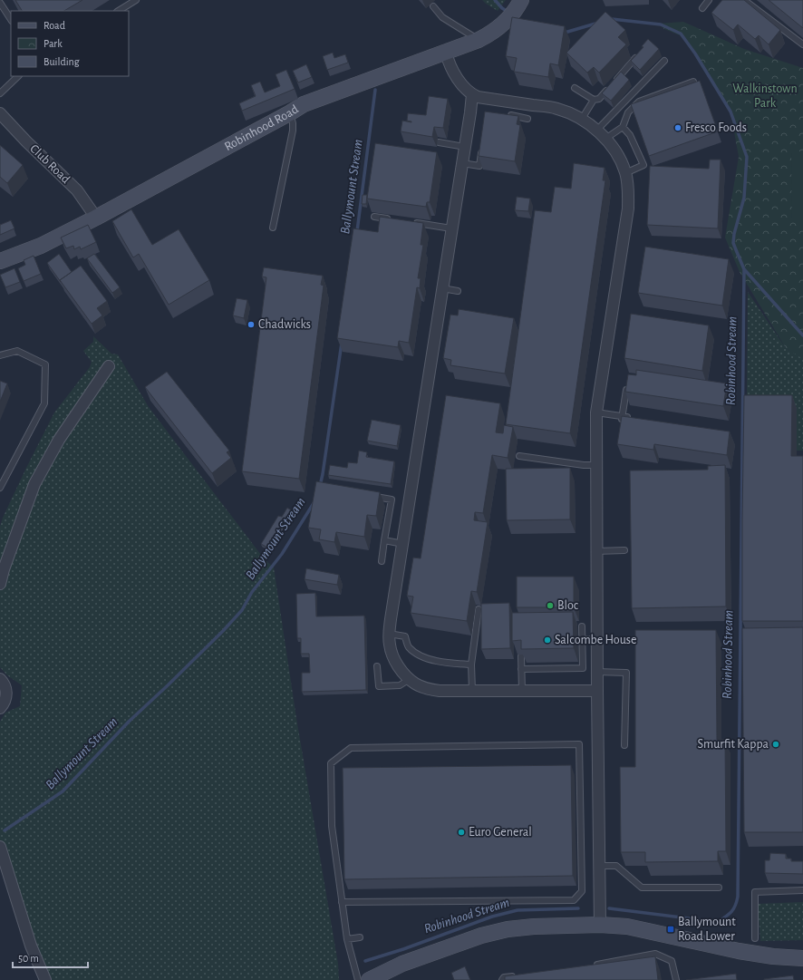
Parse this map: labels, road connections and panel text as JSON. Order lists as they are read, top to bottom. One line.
{"streets":{"street":["Robinhood Road","Club Road"]},"crossings":[["Robinhood Road","Club Road"]],"water":["Ballymount Stream","Robinhood Stream"],"parks":["Walkinstown Park"],"places":{"other":["Fresco Foods","Chadwicks","Bloc","Salcombe House","Smurfit Kappa","Euro General"],"transit":["Ballymount Road Lower"]},"legend":["Road","Park","Building"],"scale_bar":"50 m"}
